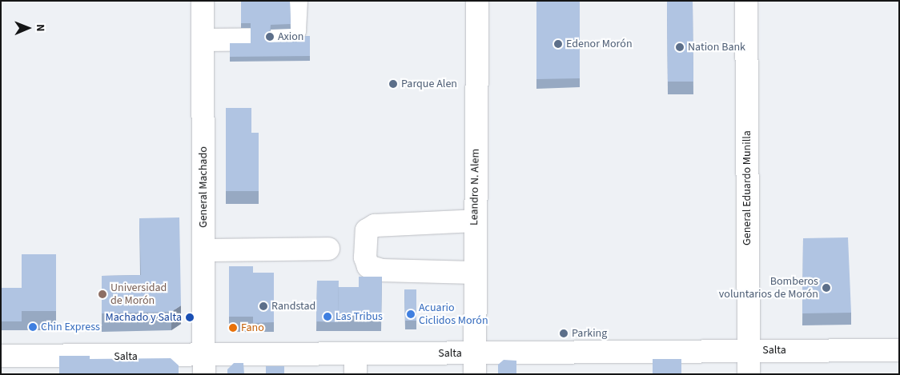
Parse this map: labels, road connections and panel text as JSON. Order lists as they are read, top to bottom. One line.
{"streets":{"street":["General Machado","Leandro N. Alem","General Eduardo Munilla","Salta"]},"crossings":[["General Machado","Salta"],["Leandro N. Alem","Salta"],["General Eduardo Munilla","Salta"]],"places":["Axion","Edenor Morón","Nation Bank","Parque Alen","Bomberos voluntarios de Morón","Universidad de Morón","Randstad","Acuario Ciclidos Morón","Las Tribus","Machado y Salta","Chin Express","Fano","Parking"],"north":"right"}
